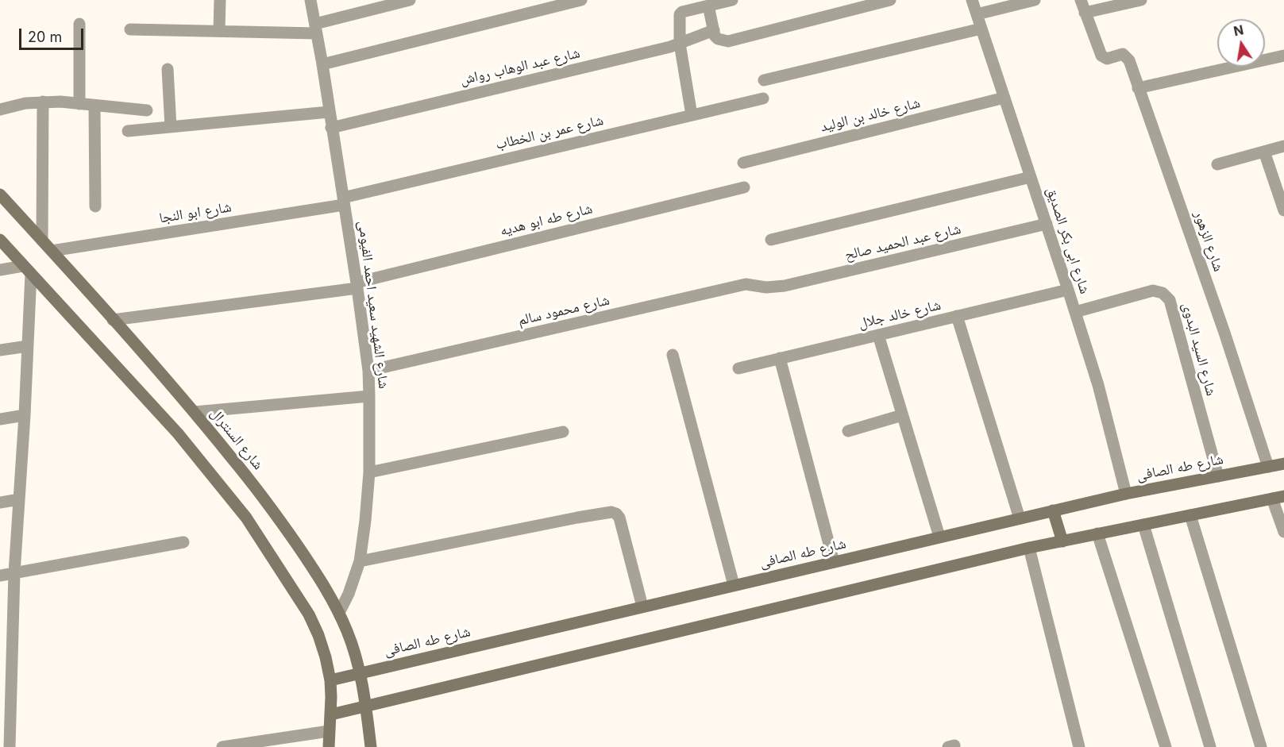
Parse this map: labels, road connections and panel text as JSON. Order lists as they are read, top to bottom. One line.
{"streets":{"street":["شارع عبد الوهاب رواش","شارع خالد بن الوليد","شارع عمر بن الخطاب","شارع ابو النجا","شارع طه ابو هديه","شارع ابى بكر الصديق","شارع الزهور","شارع عبد الحميد صالح","شارع الشهيد سعيد احمد الفيومى","شارع محمود سالم","شارع خالد جلال","شارع السيد البدوى","شارع السنترال","شارع طه الصافى"]},"crossings":[["شارع عبد الوهاب رواش","شارع الشهيد سعيد احمد الفيومى"],["شارع خالد بن الوليد","شارع ابى بكر الصديق"],["شارع عمر بن الخطاب","شارع ابو النجا"],["شارع عمر بن الخطاب","شارع الشهيد سعيد احمد الفيومى"],["شارع ابو النجا","شارع الشهيد سعيد احمد الفيومى"],["شارع ابو النجا","شارع السنترال"],["شارع طه ابو هديه","شارع الشهيد سعيد احمد الفيومى"],["شارع طه ابو هديه","شارع السنترال"],["شارع ابى بكر الصديق","شارع عبد الحميد صالح"],["شارع ابى بكر الصديق","شارع خالد جلال"],["شارع ابى بكر الصديق","شارع السيد البدوى"],["شارع ابى بكر الصديق","شارع طه الصافى"],["شارع الزهور","شارع طه الصافى"],["شارع عبد الحميد صالح","شارع محمود سالم"],["شارع الشهيد سعيد احمد الفيومى","شارع محمود سالم"],["شارع الشهيد سعيد احمد الفيومى","شارع السنترال"],["شارع السيد البدوى","شارع طه الصافى"],["شارع السنترال","شارع طه الصافى"]],"scale_bar":"20 m","north":"top"}
